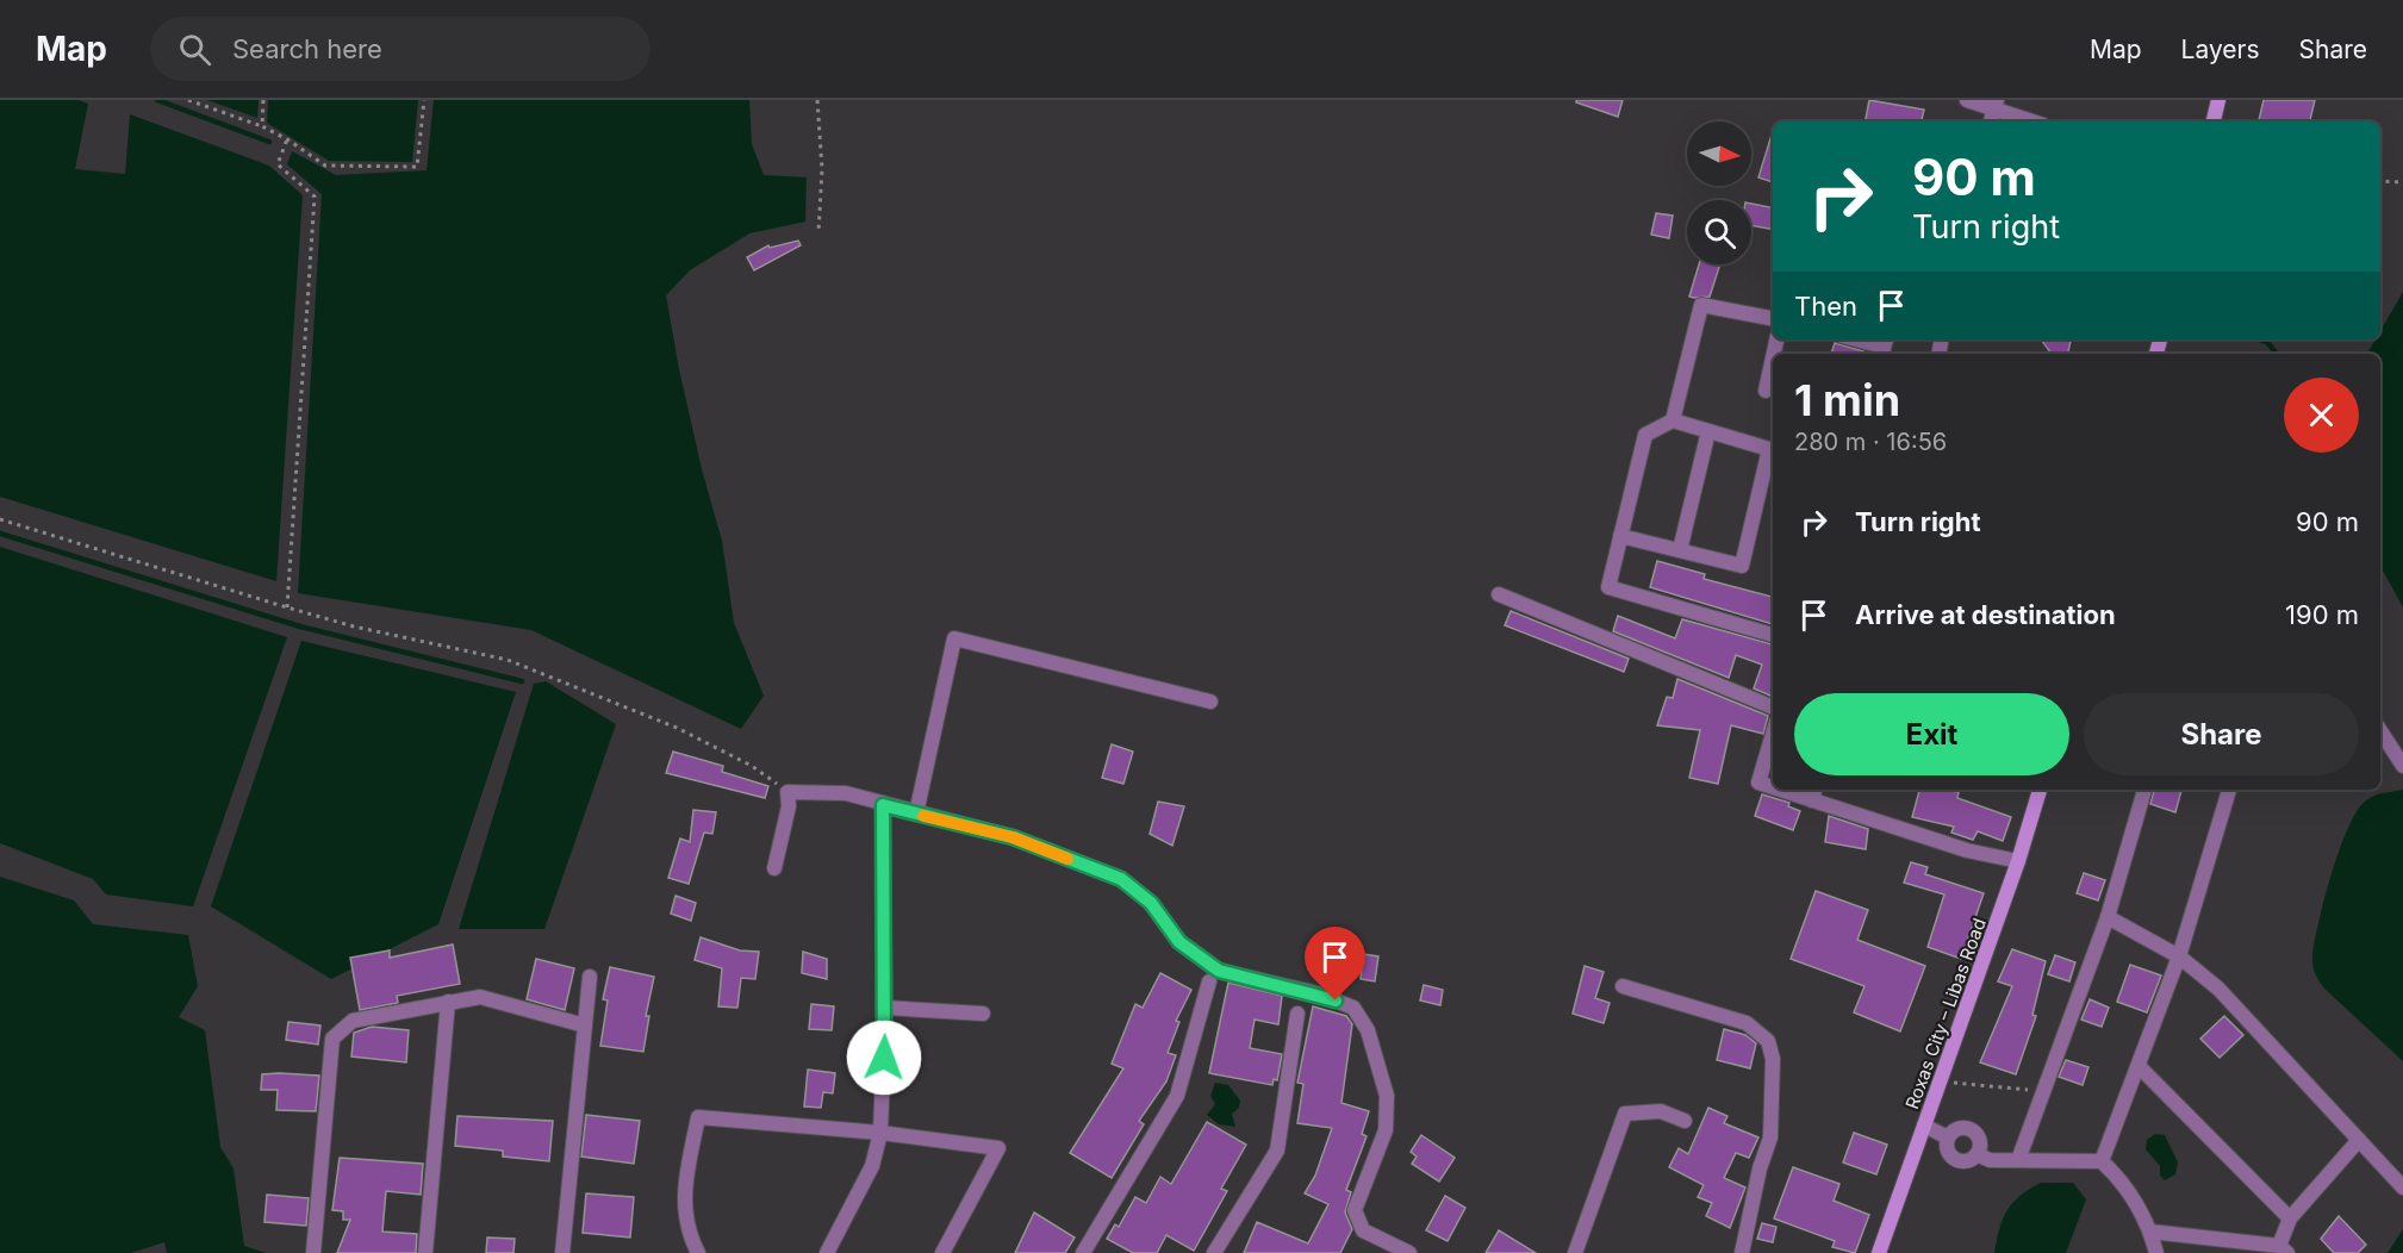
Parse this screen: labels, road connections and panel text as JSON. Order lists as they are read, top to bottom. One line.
{"streets":{"main road":["Roxas City – Libas Road"]},"north":"right","page":{"header":"Map","search":"Search here","nav":["Map","Layers","Share"],"turn":["90 m","Turn right"],"then":"Then","heading":["1 min","280 m · 16:56"],"list":[{"name":"Turn right","value":"90 m"},{"name":"Arrive at destination","value":"190 m"}],"buttons":["Exit","Share"]}}
